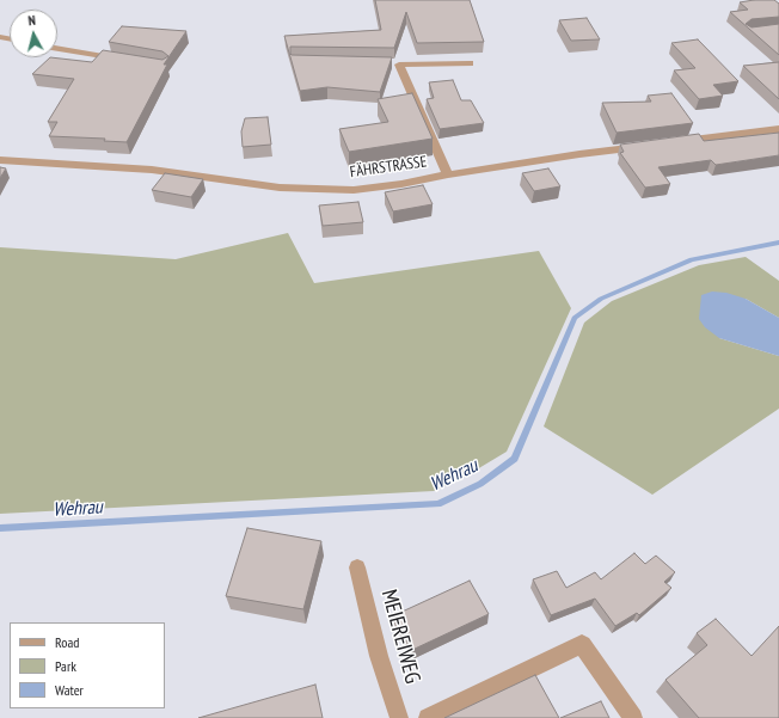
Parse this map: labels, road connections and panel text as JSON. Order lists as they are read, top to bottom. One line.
{"streets":{"street":["FÄHRSTRASSE","MEIEREIWEG"]},"water":["Wehrau"],"legend":["Road","Park","Water"],"north":"top"}
